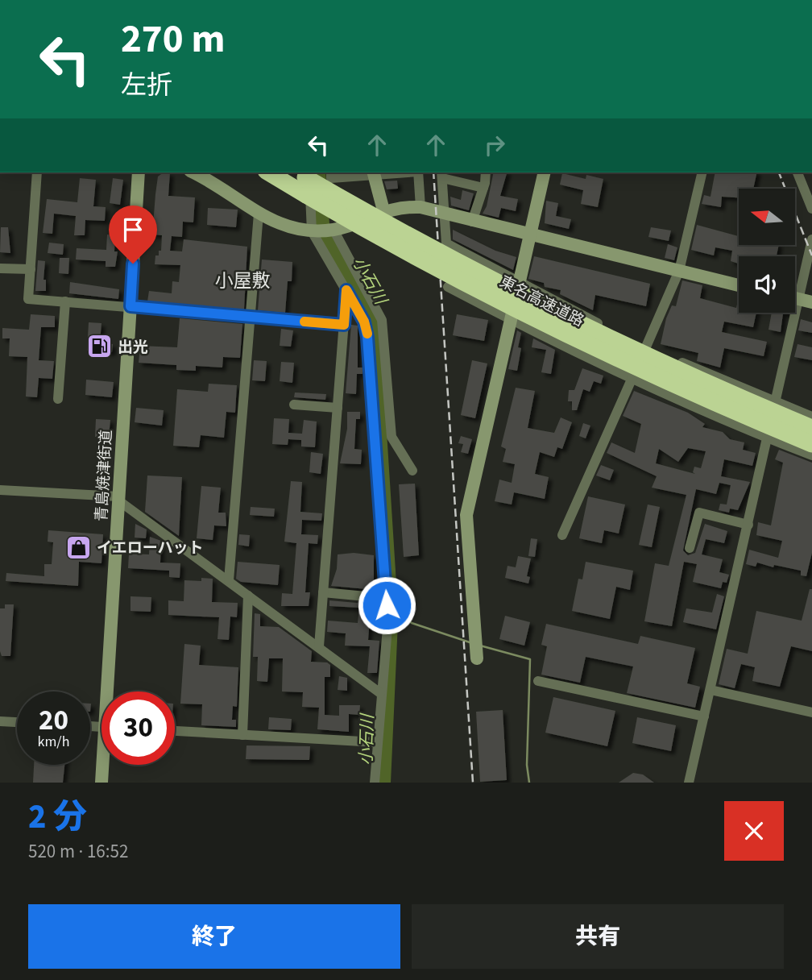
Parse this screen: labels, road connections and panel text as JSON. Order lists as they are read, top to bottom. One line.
{"streets":{"highway":["東名高速道路"],"street":["青島焼津街道"]},"districts":["小屋敷"],"water":["小石川"],"places":{"fuel station":["出光"],"shop":["イエローハット"]},"north":"left","page":{"turn":["270 m","左折"],"speed":"20 km/h","limit":"30","heading":["2 分","520 m · 16:52"],"buttons":["終了","共有"]}}
